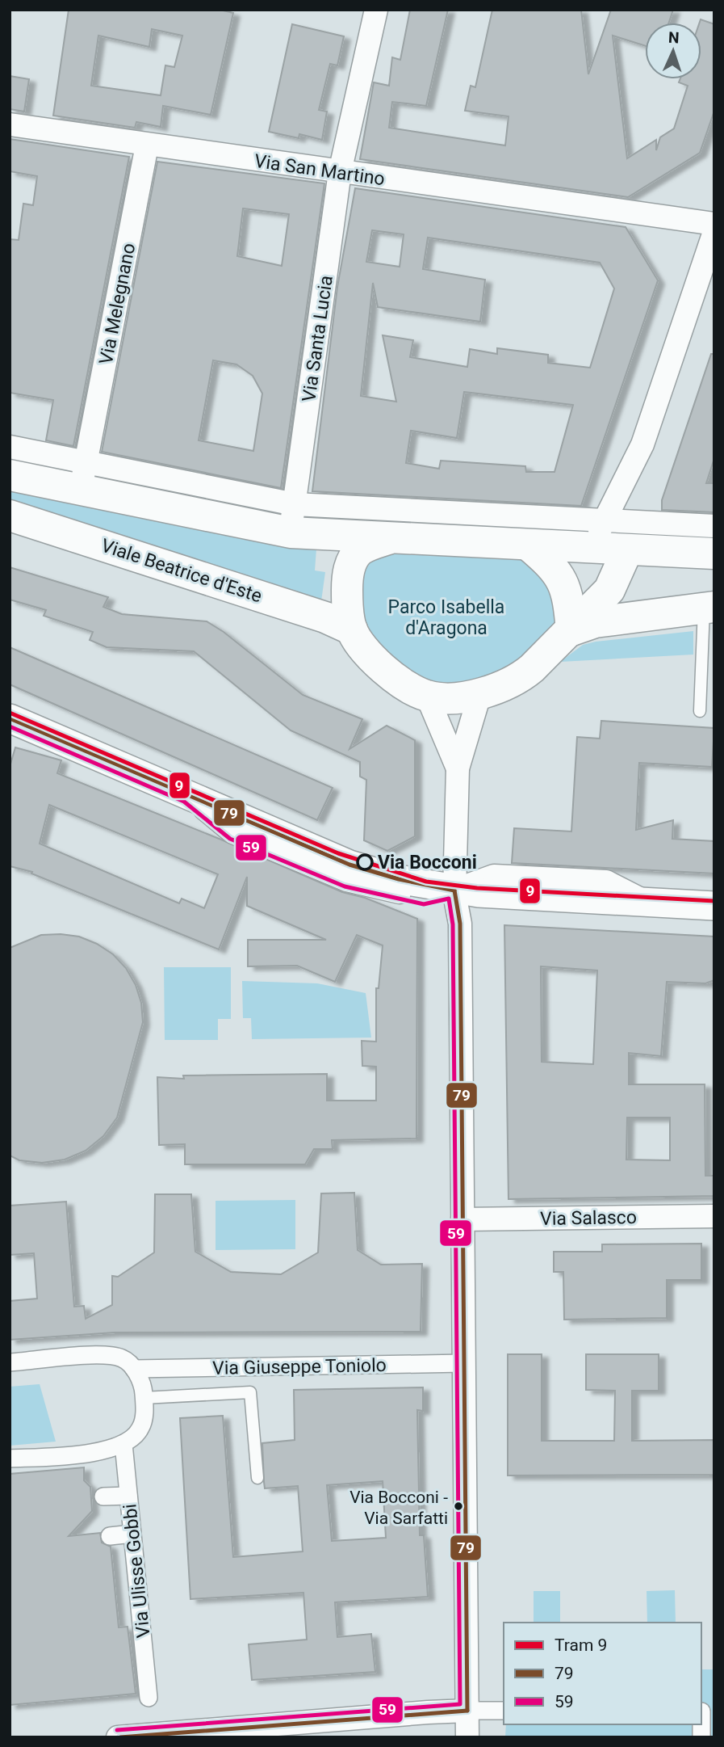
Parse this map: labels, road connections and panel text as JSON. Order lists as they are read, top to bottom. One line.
{"streets":{"main road":["Viale Beatrice d'Este"],"street":["Via San Martino","Via Melegnano","Via Santa Lucia","Via Salasco","Via Giuseppe Toniolo","Via Ulisse Gobbi"]},"crossings":[["Via San Martino","Via Melegnano"],["Via San Martino","Via Santa Lucia"]],"parks":["Parco Isabella d'Aragona"],"places":["Via Bocconi","Via Bocconi - Via Sarfatti"],"lines":["tram line 9","transit line 79","transit line 59"],"legend":["Tram 9","79","59"],"north":"top"}
